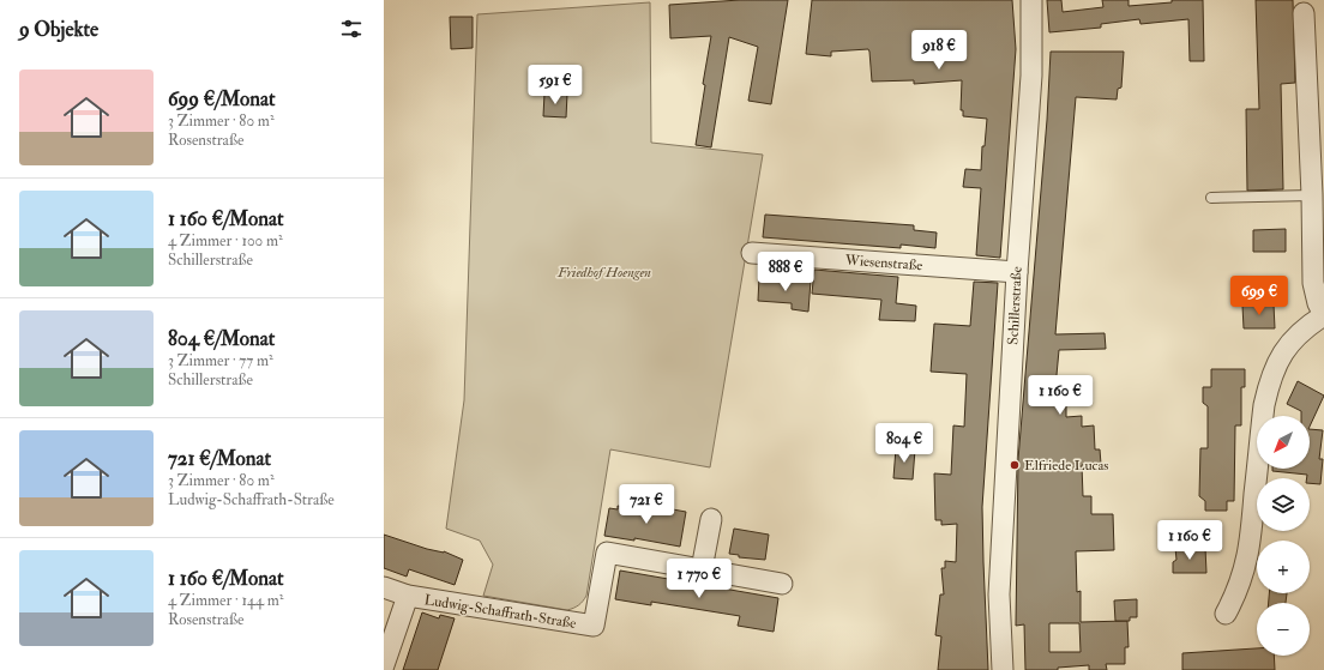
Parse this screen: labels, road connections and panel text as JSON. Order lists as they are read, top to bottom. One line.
{"streets":{"street":["Wiesenstraße","Schillerstraße","Ludwig-Schaffrath-Straße"]},"crossings":[["Wiesenstraße","Schillerstraße"]],"parks":["Friedhof Hoengen"],"places":["Elfriede Lucas"],"north":"bottom left","page":{"heading":"9 Objekte","price":["918 €","591 €","888 €","699 €","1 160 €","804 €","721 €","1 160 €","1 770 €"],"list":[{"name":"699 €/Monat","note":"3 Zimmer · 80 m² · Rosenstraße"},{"name":"1 160 €/Monat","note":"4 Zimmer · 100 m² · Schillerstraße"},{"name":"804 €/Monat","note":"3 Zimmer · 77 m² · Schillerstraße"},{"name":"721 €/Monat","note":"3 Zimmer · 80 m² · Ludwig-Schaffrath-Straße"},{"name":"1 160 €/Monat","note":"4 Zimmer · 144 m² · Rosenstraße"}],"map_buttons":["+","−"]}}
